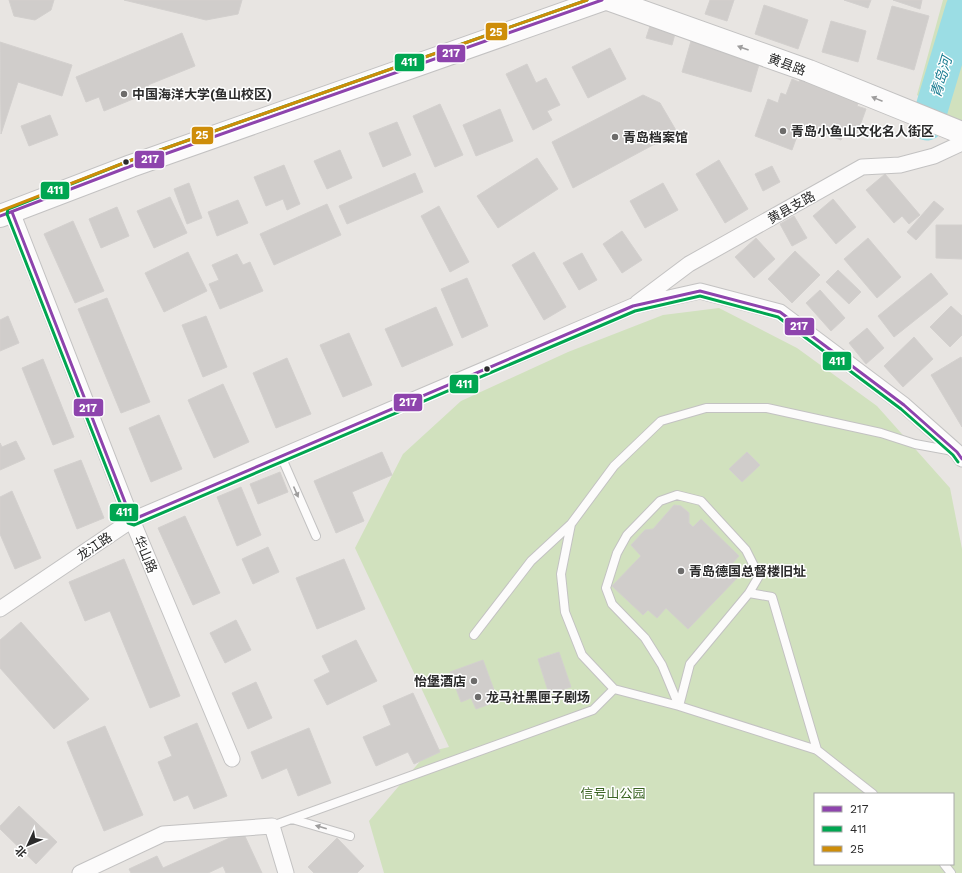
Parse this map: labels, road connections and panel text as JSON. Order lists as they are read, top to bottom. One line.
{"streets":{"main road":["黄县路"],"street":["黄县支路","龙江路","华山路"]},"crossings":[["黄县支路","龙江路"],["龙江路","华山路"]],"one_way":["黄县路"],"water":["青岛河"],"parks":["信号山公园"],"places":["中国海洋大学(鱼山校区)","青岛小鱼山文化名人街区","青岛档案馆","青岛德国总督楼旧址","怡堡酒店","龙马社黑匣子剧场"],"lines":["transit line 217","transit line 411","transit line 25"],"legend":["217","411","25"],"north":"bottom left"}
